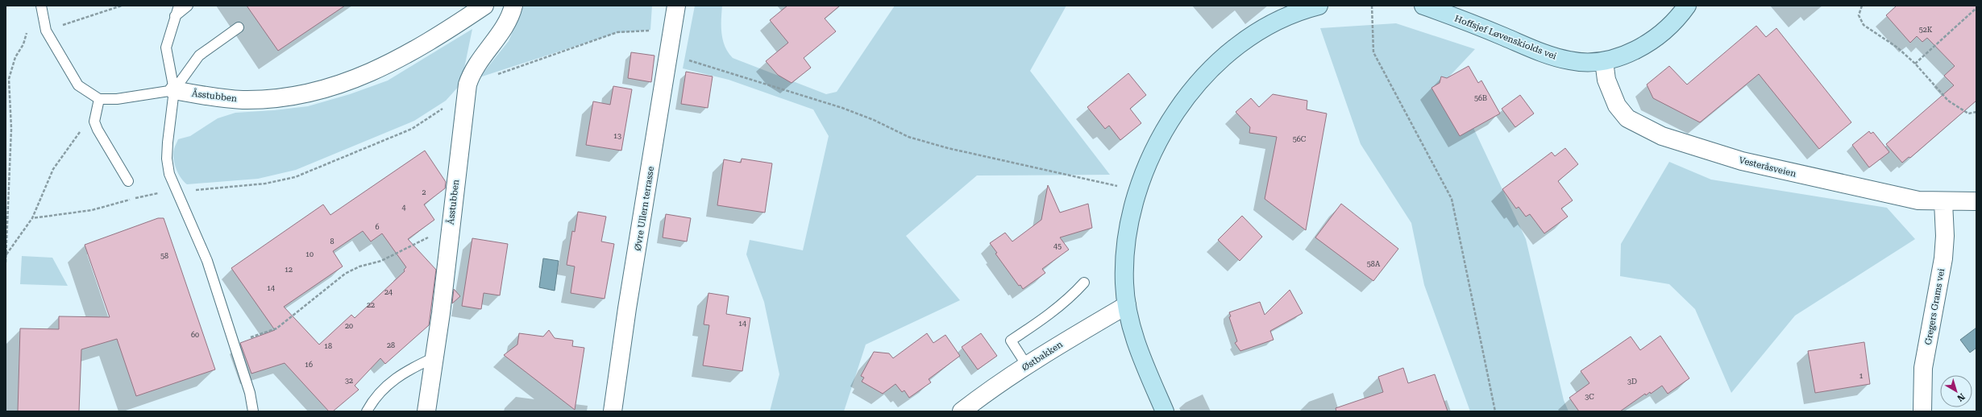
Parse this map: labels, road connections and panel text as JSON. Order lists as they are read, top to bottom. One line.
{"streets":{"street":["Hoffsjef Løvenskiolds vei","Åsstubben","Vesteråsveien","Øvre Ullern terrasse","Gregers Grams vei","Østbakken"]},"crossings":[["Hoffsjef Løvenskiolds vei","Vesteråsveien"],["Vesteråsveien","Gregers Grams vei"]],"house_numbers":["52K","56B","13","56C","2","4","6","8","45","10","58","58A","12","14","24","22","14","20","60","28","18","16","1","32","3D","3C"],"north":"bottom right"}
